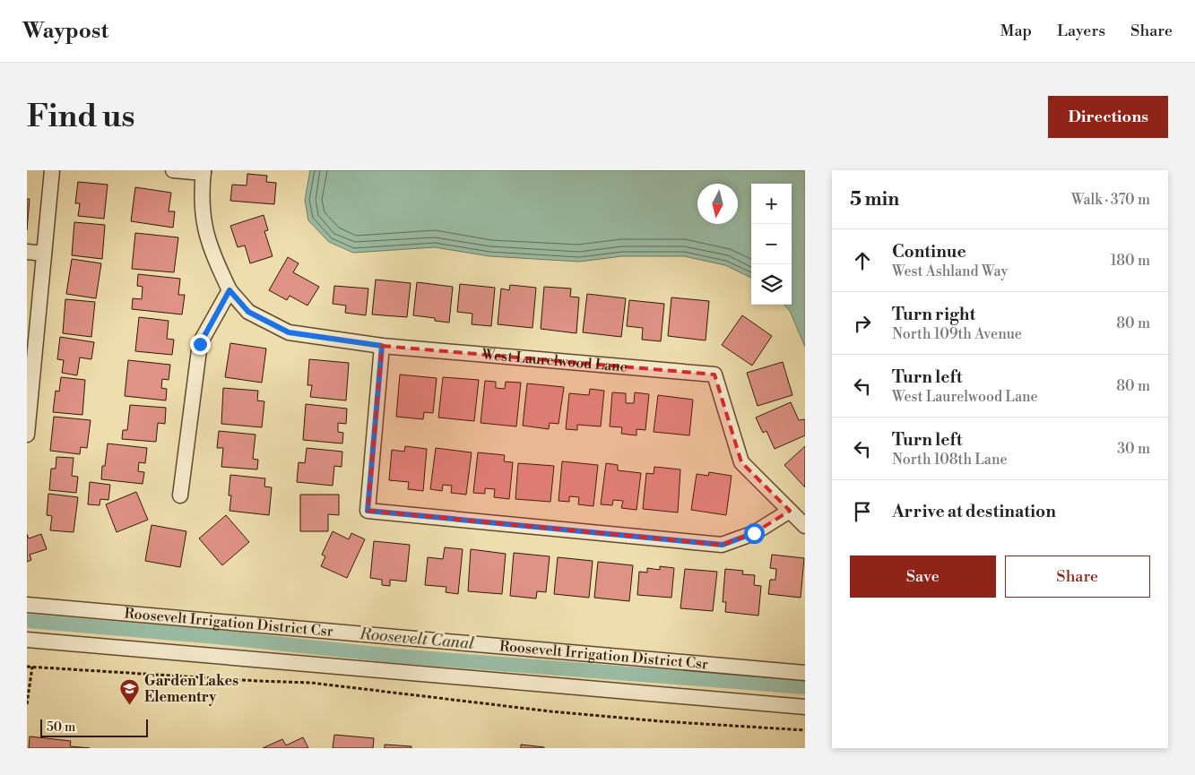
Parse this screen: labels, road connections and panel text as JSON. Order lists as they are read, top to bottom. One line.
{"streets":{"street":["West Laurelwood Lane","Roosevelt Irrigation District Csr"]},"water":["Roosevelt Canal"],"places":{"school or university":["Garden Lakes Elementry"]},"scale_bar":"50 m","north":"bottom","page":{"header":"Waypost","nav":["Map","Layers","Share"],"buttons":["Directions",["Save","Share"]],"title":"Find us","heading":["5 min","Walk · 370 m"],"map_buttons":["+","−"],"list":[["Continue","West Ashland Way","180 m"],["Turn right","North 109th Avenue","80 m"],["Turn left","West Laurelwood Lane","80 m"],["Turn left","North 108th Lane","30 m"],"Arrive at destination"],"scale":"50 m"}}
